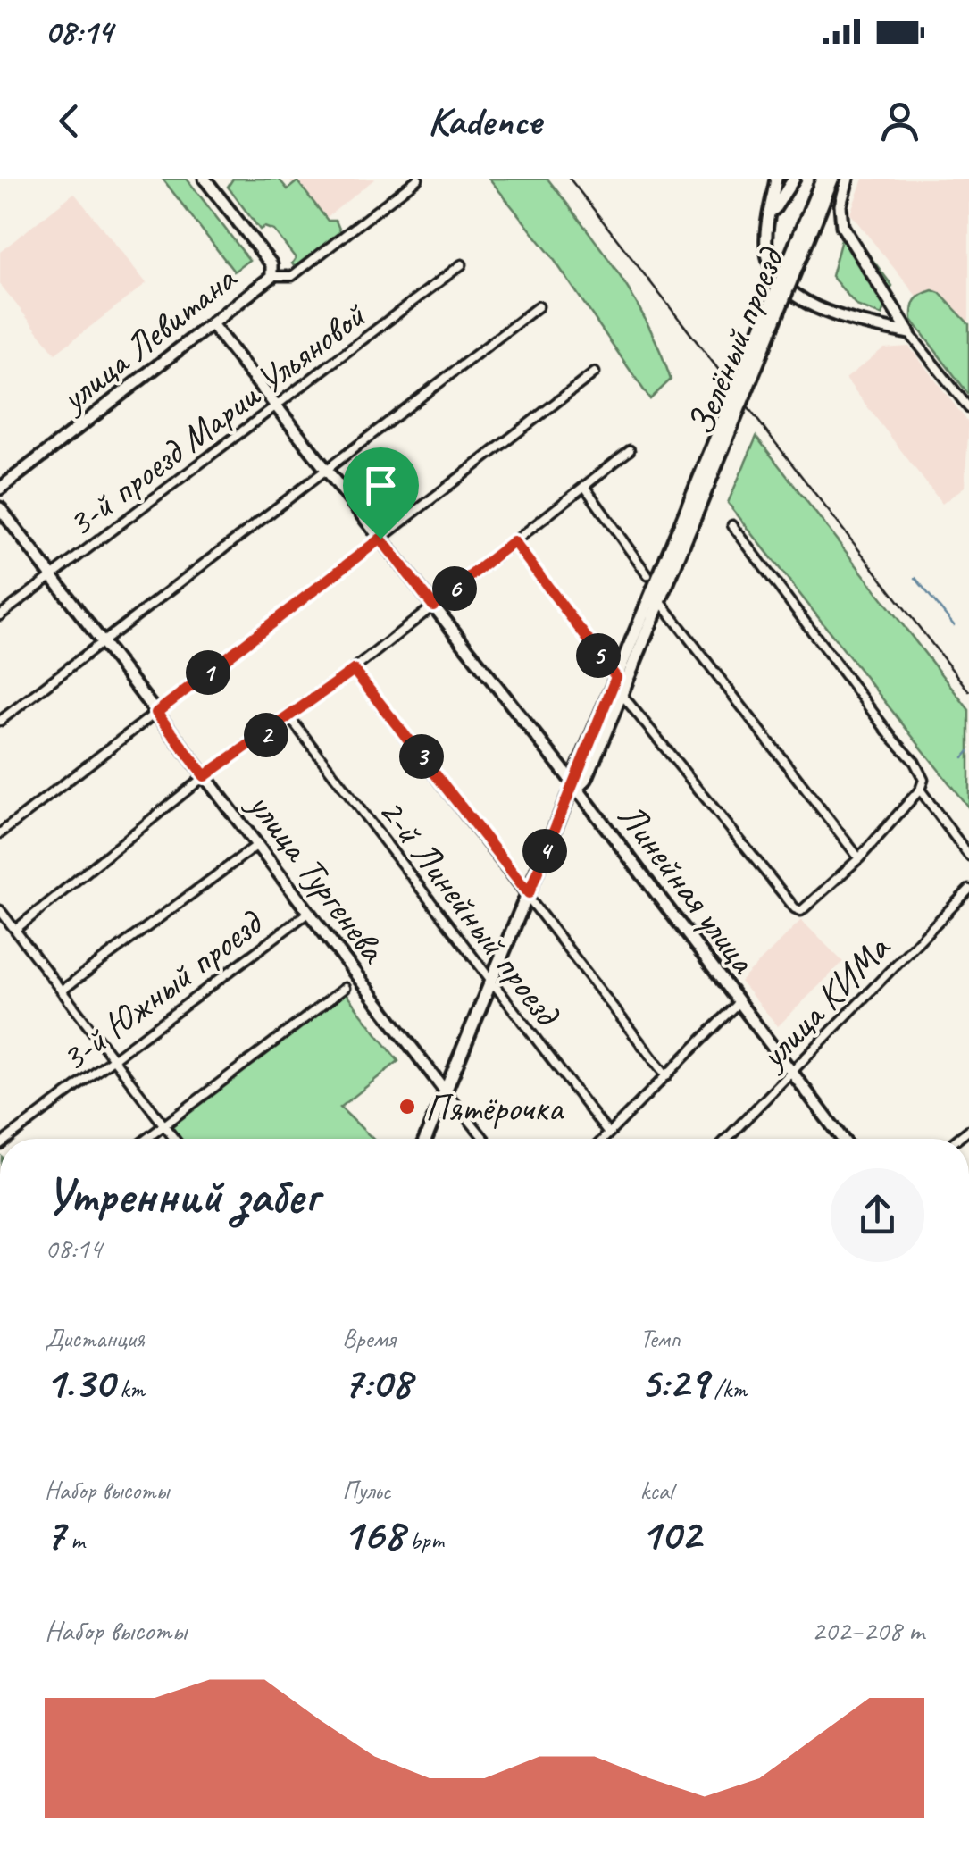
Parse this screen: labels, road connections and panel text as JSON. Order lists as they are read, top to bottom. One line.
{"streets":{"main road":["Зелёный проезд"],"street":["улица Левитана","3-й проезд Марии Ульяновой","улица Тургенева","Линейная улица","2-й Линейный проезд","3-й Южный проезд","улица КИМа"]},"crossings":[["улица Левитана","Линейная улица"],["3-й проезд Марии Ульяновой","улица Тургенева"],["3-й проезд Марии Ульяновой","Линейная улица"],["улица Тургенева","3-й Южный проезд"],["Линейная улица","улица КИМа"]],"places":["Пятёрочка"],"page":{"status":"08:14","header":"Kadence","pins":["6","5","1","2","3","4"],"heading":["Утренний забег","08:14"],"stats":[["Дистанция","1.30 km"],["Время","7:08"],["Темп","5:29 /km"],["Набор высоты","7 m"],["Пульс","168 bpm"],["kcal","102"]],"chart":["Набор высоты","202–208 m"]}}
